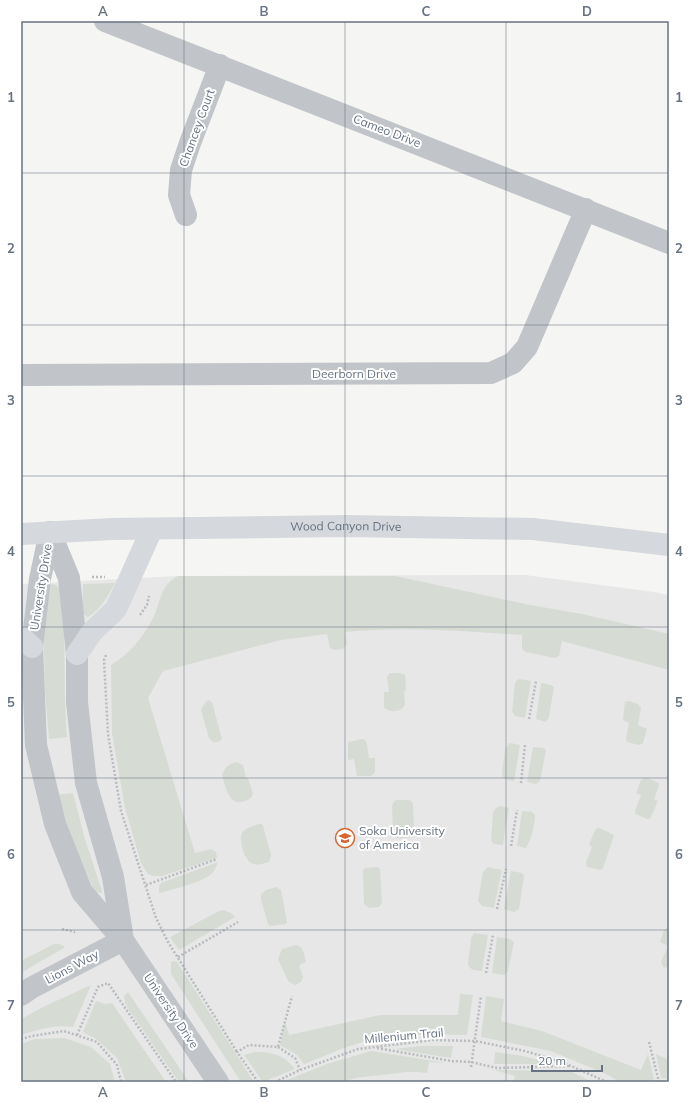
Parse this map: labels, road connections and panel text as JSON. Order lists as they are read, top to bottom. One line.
{"streets":{"main road":["Wood Canyon Drive"],"street":["Chancey Court","Cameo Drive","Deerborn Drive","University Drive","Lions Way"],"path":["Millenium Trail"]},"crossings":[["Chancey Court","Cameo Drive"],["Cameo Drive","Deerborn Drive"],["Wood Canyon Drive","University Drive"],["University Drive","Lions Way"]],"places":{"school or university":["Soka University of America"]},"scale_bar":"20 m","grid":{"columns":["A","B","C","D"],"rows":["1","2","3","4","5","6","7"]}}
